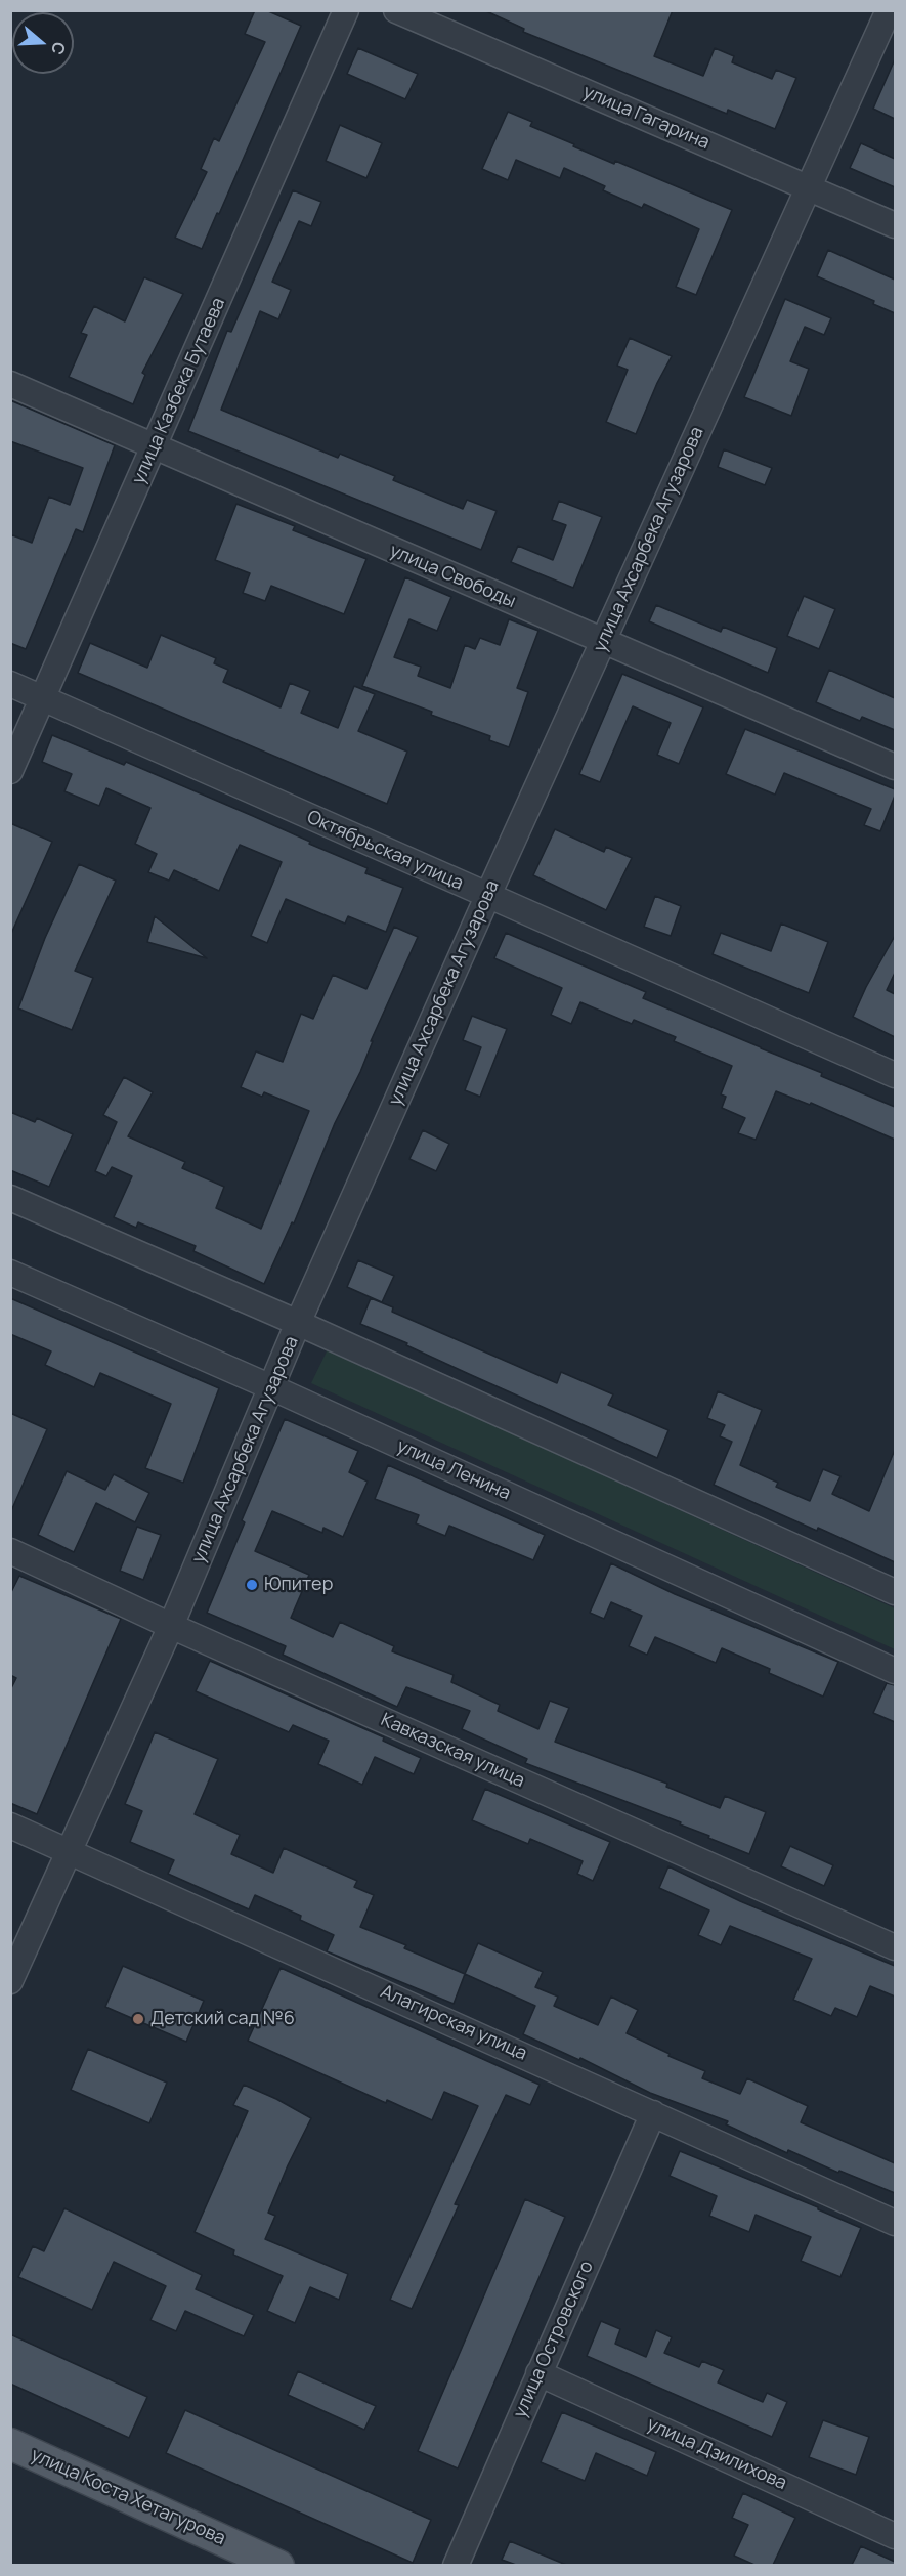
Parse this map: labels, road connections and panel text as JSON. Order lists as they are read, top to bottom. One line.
{"streets":{"main road":["улица Коста Хетагурова"],"street":["улица Гагарина","улица Казбека Бутаева","улица Ахсарбека Агузарова","улица Свободы","Октябрьская улица","улица Ленина","Кавказская улица","Алагирская улица","улица Островского","улица Дзилихова"]},"crossings":[["улица Гагарина","улица Ахсарбека Агузарова"],["улица Казбека Бутаева","улица Свободы"],["улица Казбека Бутаева","Октябрьская улица"],["улица Ахсарбека Агузарова","улица Свободы"],["улица Ахсарбека Агузарова","Октябрьская улица"],["улица Ахсарбека Агузарова","улица Ленина"],["улица Ахсарбека Агузарова","Кавказская улица"],["улица Ахсарбека Агузарова","Алагирская улица"],["Алагирская улица","улица Островского"],["улица Островского","улица Дзилихова"]],"places":["Юпитер","Детский сад №6"],"north":"right"}
